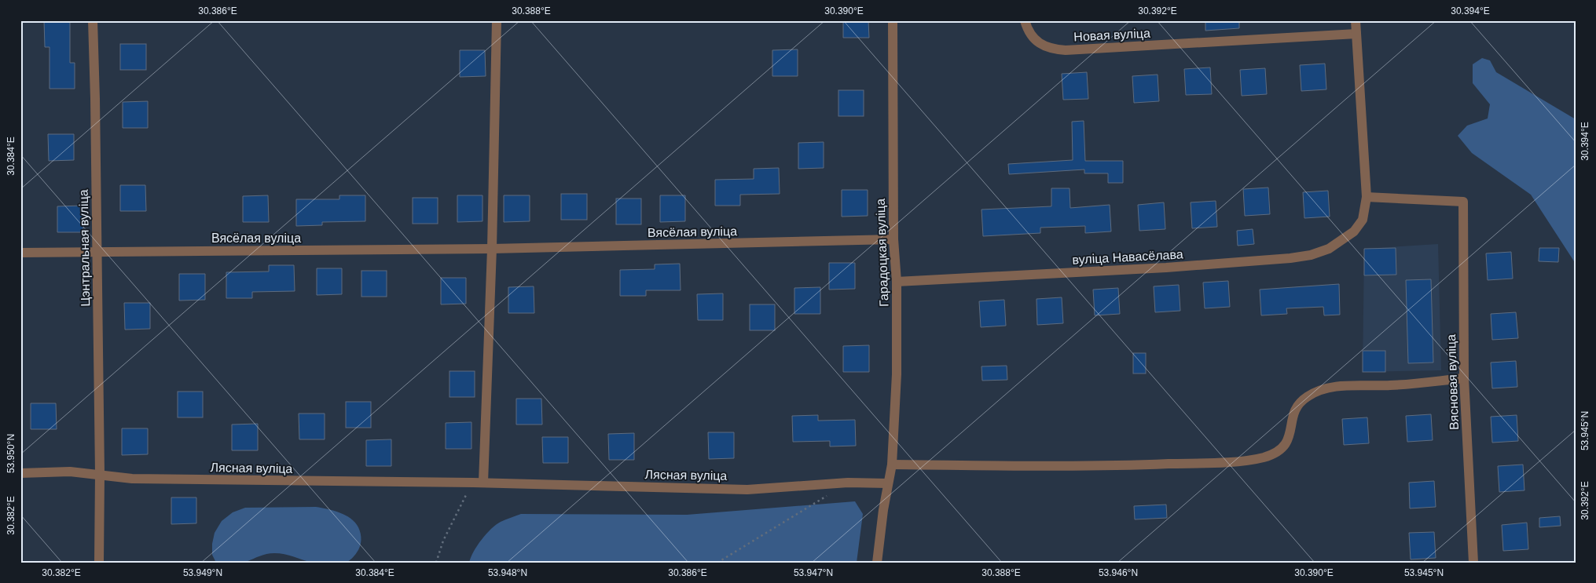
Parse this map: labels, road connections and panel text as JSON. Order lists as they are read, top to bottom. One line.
{"streets":{"street":["Новая вуліца","Вясёлая вуліца","Цэнтральная вуліца","Гарадоцкая вуліца","вуліца Навасёлава","Вясновая вуліца","Лясная вуліца"]},"crossings":[["Вясёлая вуліца","Цэнтральная вуліца"],["Вясёлая вуліца","Гарадоцкая вуліца"],["Цэнтральная вуліца","Лясная вуліца"],["Гарадоцкая вуліца","вуліца Навасёлава"],["Гарадоцкая вуліца","Лясная вуліца"],["вуліца Навасёлава","Вясновая вуліца"]],"coordinates":["30.386°E","30.388°E","30.390°E","30.392°E","30.394°E","30.384°E","53.945°N","53.950°N","30.382°E","53.949°N","53.948°N","53.947°N","53.946°N"]}
